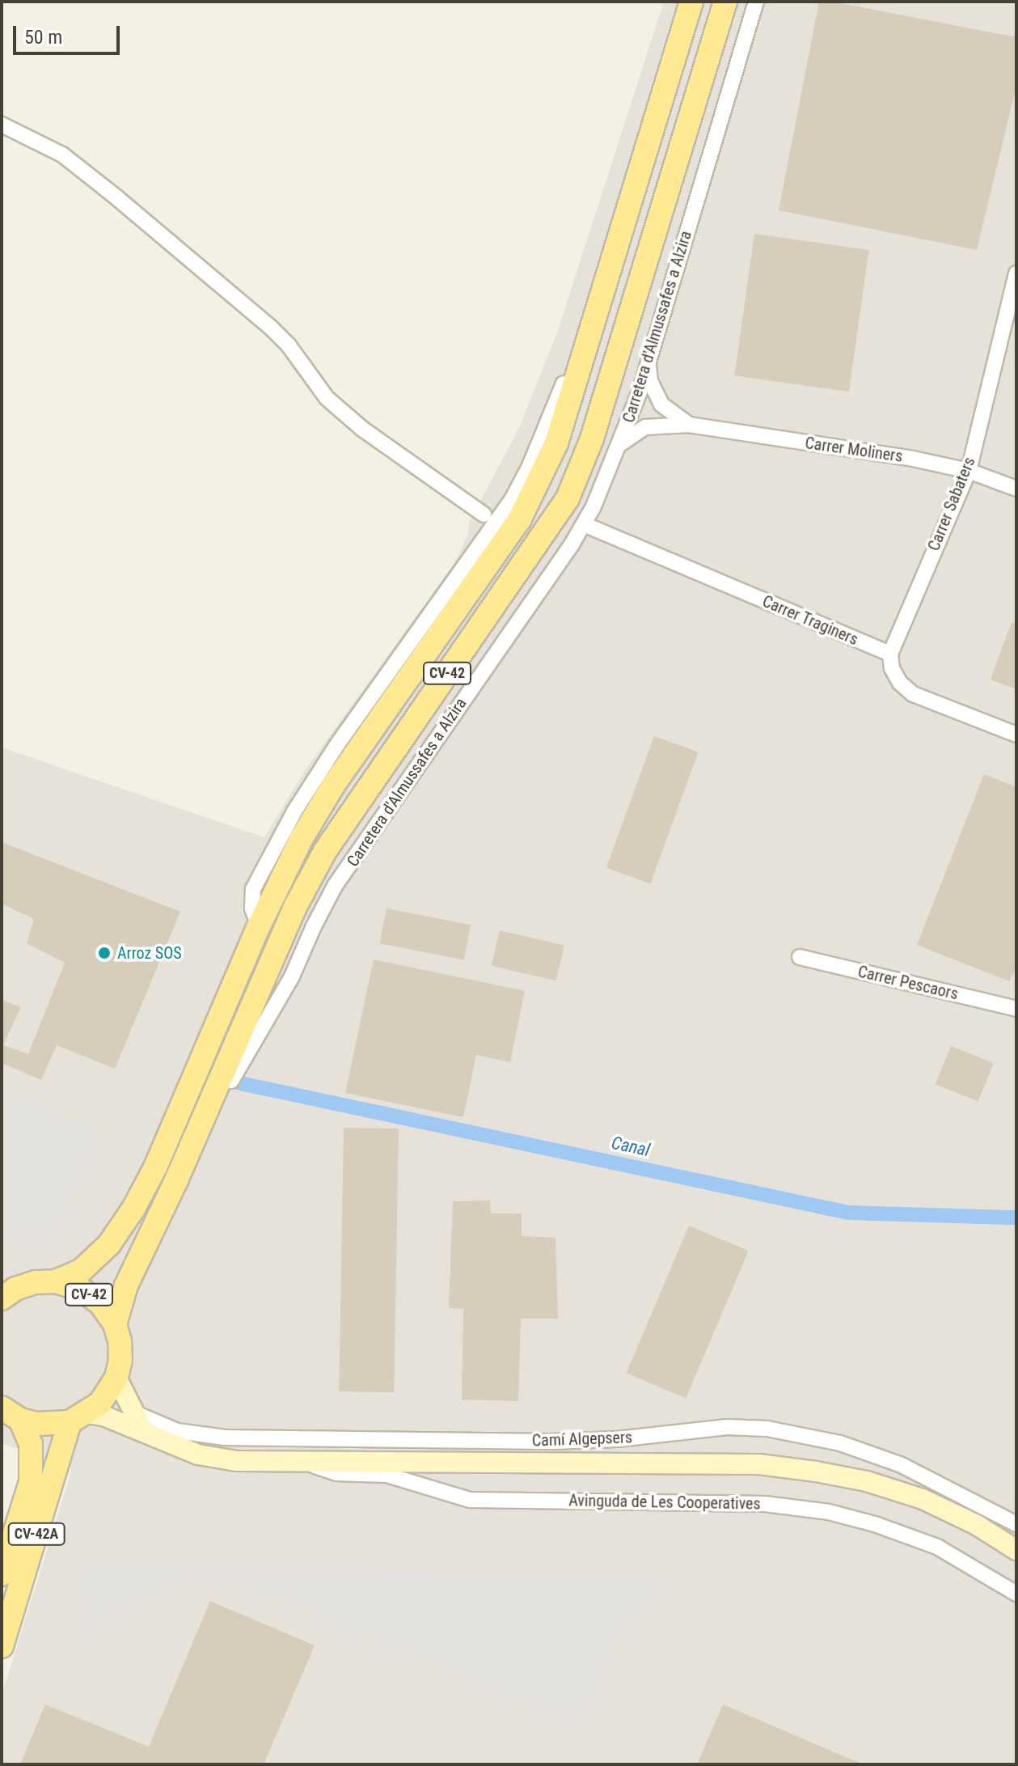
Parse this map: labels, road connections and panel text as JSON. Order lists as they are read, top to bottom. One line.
{"streets":{"main road":["Carretera d'Almussafes a Alzira","CV-42","CV-42A"],"street":["Carrer Moliners","Carrer Sabaters","Carrer Traginers","Carrer Pescaors","Camí Algepsers","Avinguda de Les Cooperatives"]},"crossings":[["Carretera d'Almussafes a Alzira","Carrer Moliners"],["Carretera d'Almussafes a Alzira","Carrer Traginers"],["Carretera d'Almussafes a Alzira","CV-42"],["Carrer Moliners","Carrer Sabaters"],["Carrer Sabaters","Carrer Traginers"]],"water":["Canal"],"places":["Arroz SOS"],"scale_bar":"50 m"}
